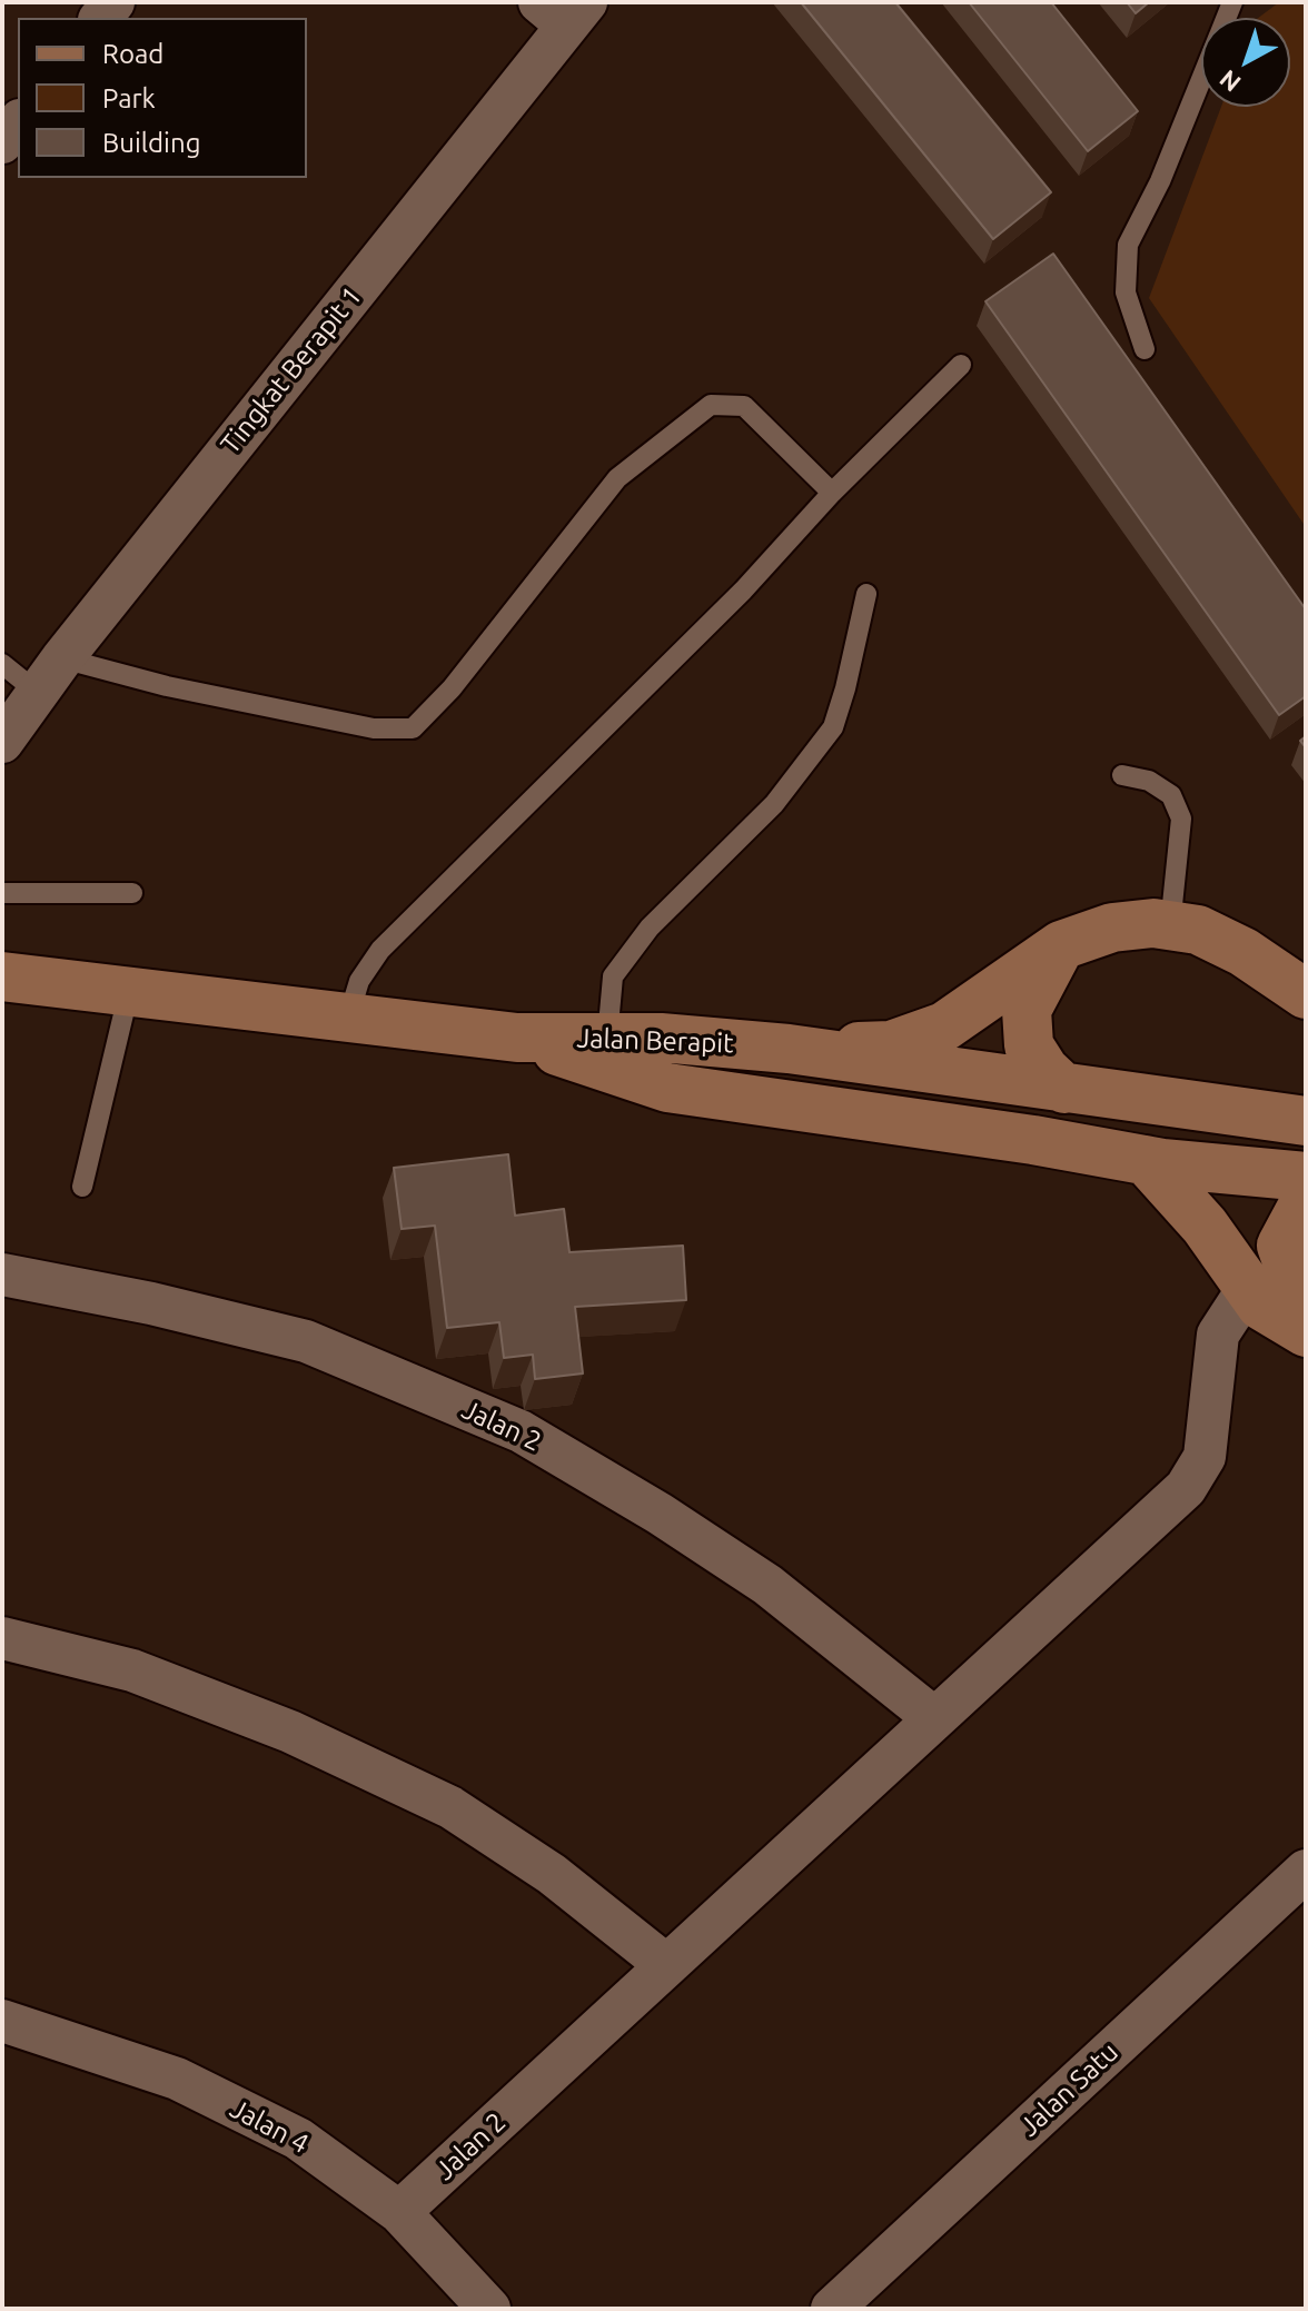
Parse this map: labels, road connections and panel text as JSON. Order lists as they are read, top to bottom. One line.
{"streets":{"main road":["Jalan Berapit"],"street":["Tingkat Berapit 1","Jalan 2","Jalan Satu","Jalan 4"]},"crossings":[["Jalan 2","Jalan 4"]],"legend":["Road","Park","Building"],"north":"bottom left"}
